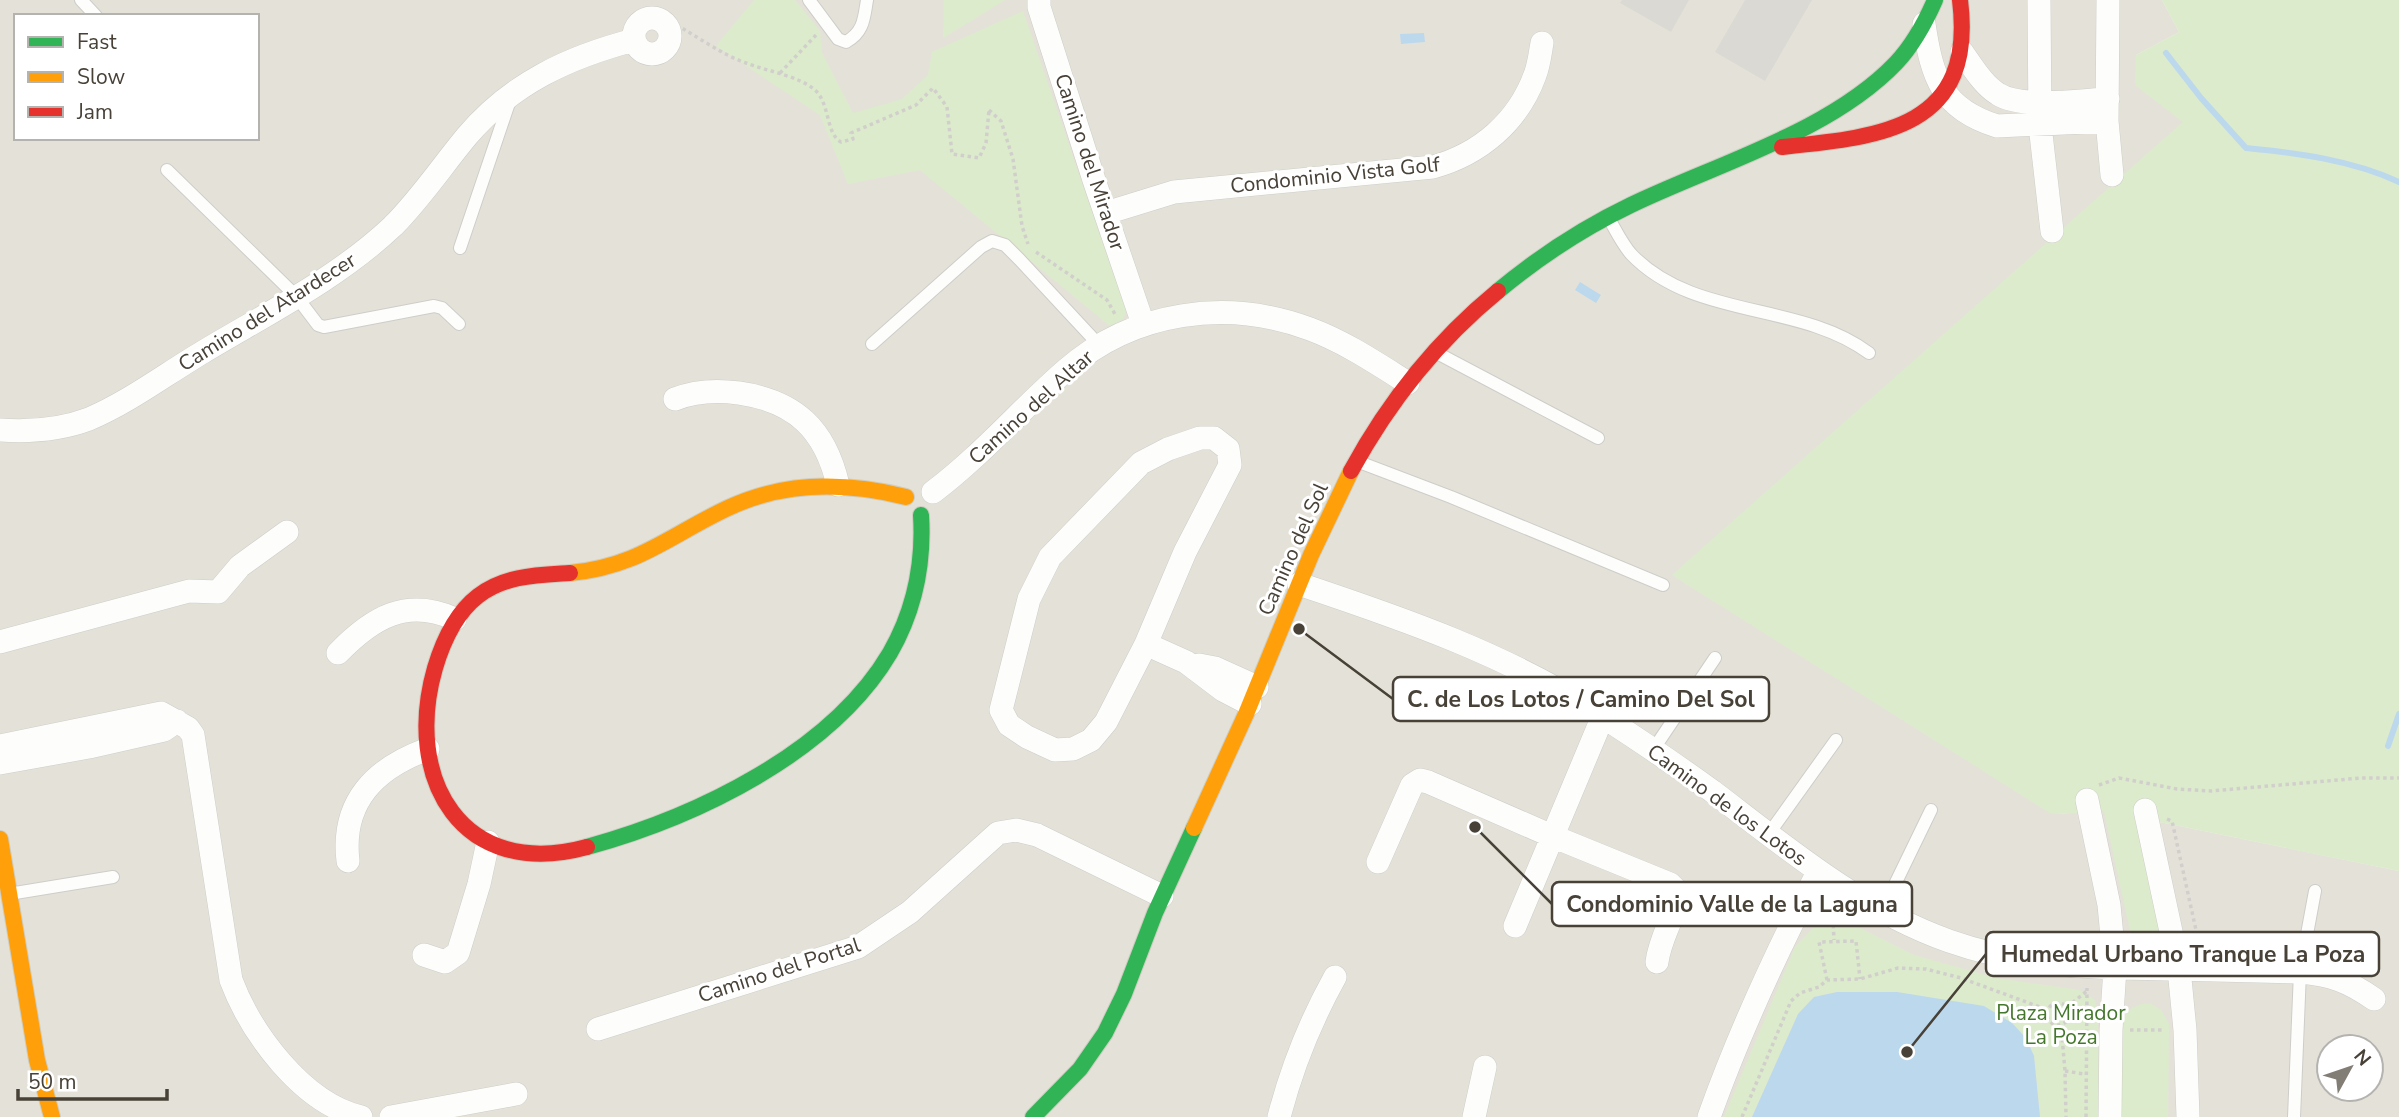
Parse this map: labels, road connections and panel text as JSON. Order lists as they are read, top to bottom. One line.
{"streets":{"street":["Camino del Mirador","Condominio Vista Golf","Camino del Atardecer","Camino del Altar","Camino del Sol","Camino de los Lotos","Camino del Portal"]},"crossings":[["Camino del Mirador","Condominio Vista Golf"],["Camino del Mirador","Camino del Altar"],["Camino del Altar","Camino del Sol"],["Camino del Sol","Camino de los Lotos"],["Camino del Sol","Camino del Portal"]],"parks":["Plaza Mirador La Poza"],"places":["C. de Los Lotos / Camino Del Sol","Condominio Valle de la Laguna","Humedal Urbano Tranque La Poza"],"legend":["Fast","Slow","Jam"],"scale_bar":"50 m","north":"top right"}
